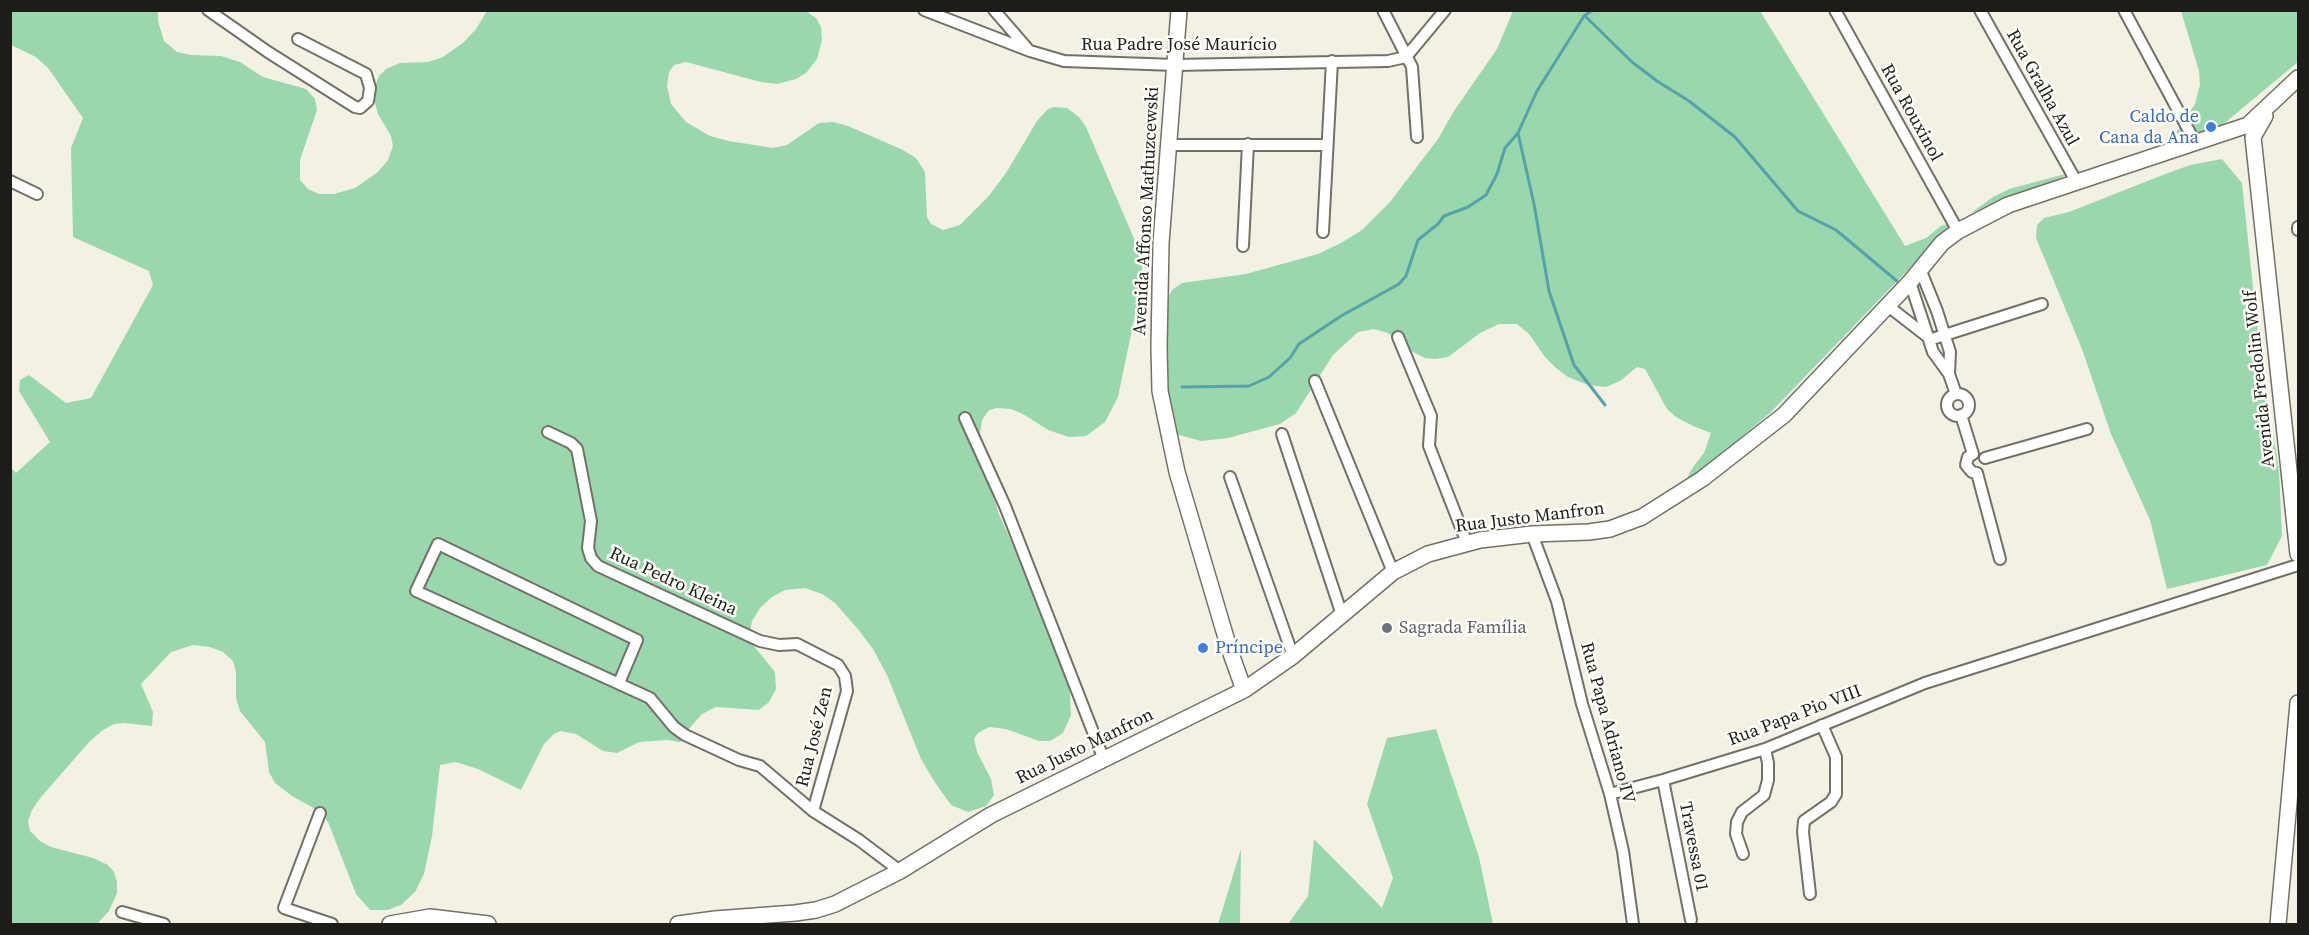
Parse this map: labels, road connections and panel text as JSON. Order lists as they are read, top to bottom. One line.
{"streets":{"main road":["Avenida Affonso Mathuzcewski","Avenida Fredolin Wolf","Rua Justo Manfron"],"street":["Rua Padre José Maurício","Rua Gralha Azul","Rua Rouxinol","Rua Pedro Kleina","Rua Papa Pio VIII","Rua Papa Adriano IV","Rua José Zen","Travessa 01"]},"crossings":[["Rua Padre José Maurício","Avenida Affonso Mathuzcewski"],["Rua Gralha Azul","Rua Justo Manfron"],["Rua Rouxinol","Rua Justo Manfron"],["Avenida Affonso Mathuzcewski","Rua Justo Manfron"],["Avenida Fredolin Wolf","Rua Justo Manfron"],["Rua Justo Manfron","Rua Papa Adriano IV"],["Rua Pedro Kleina","Rua José Zen"],["Rua Papa Pio VIII","Rua Papa Adriano IV"],["Rua Papa Pio VIII","Travessa 01"]],"places":["Caldo de Cana da Ana","Sagrada Família","Príncipe"]}
